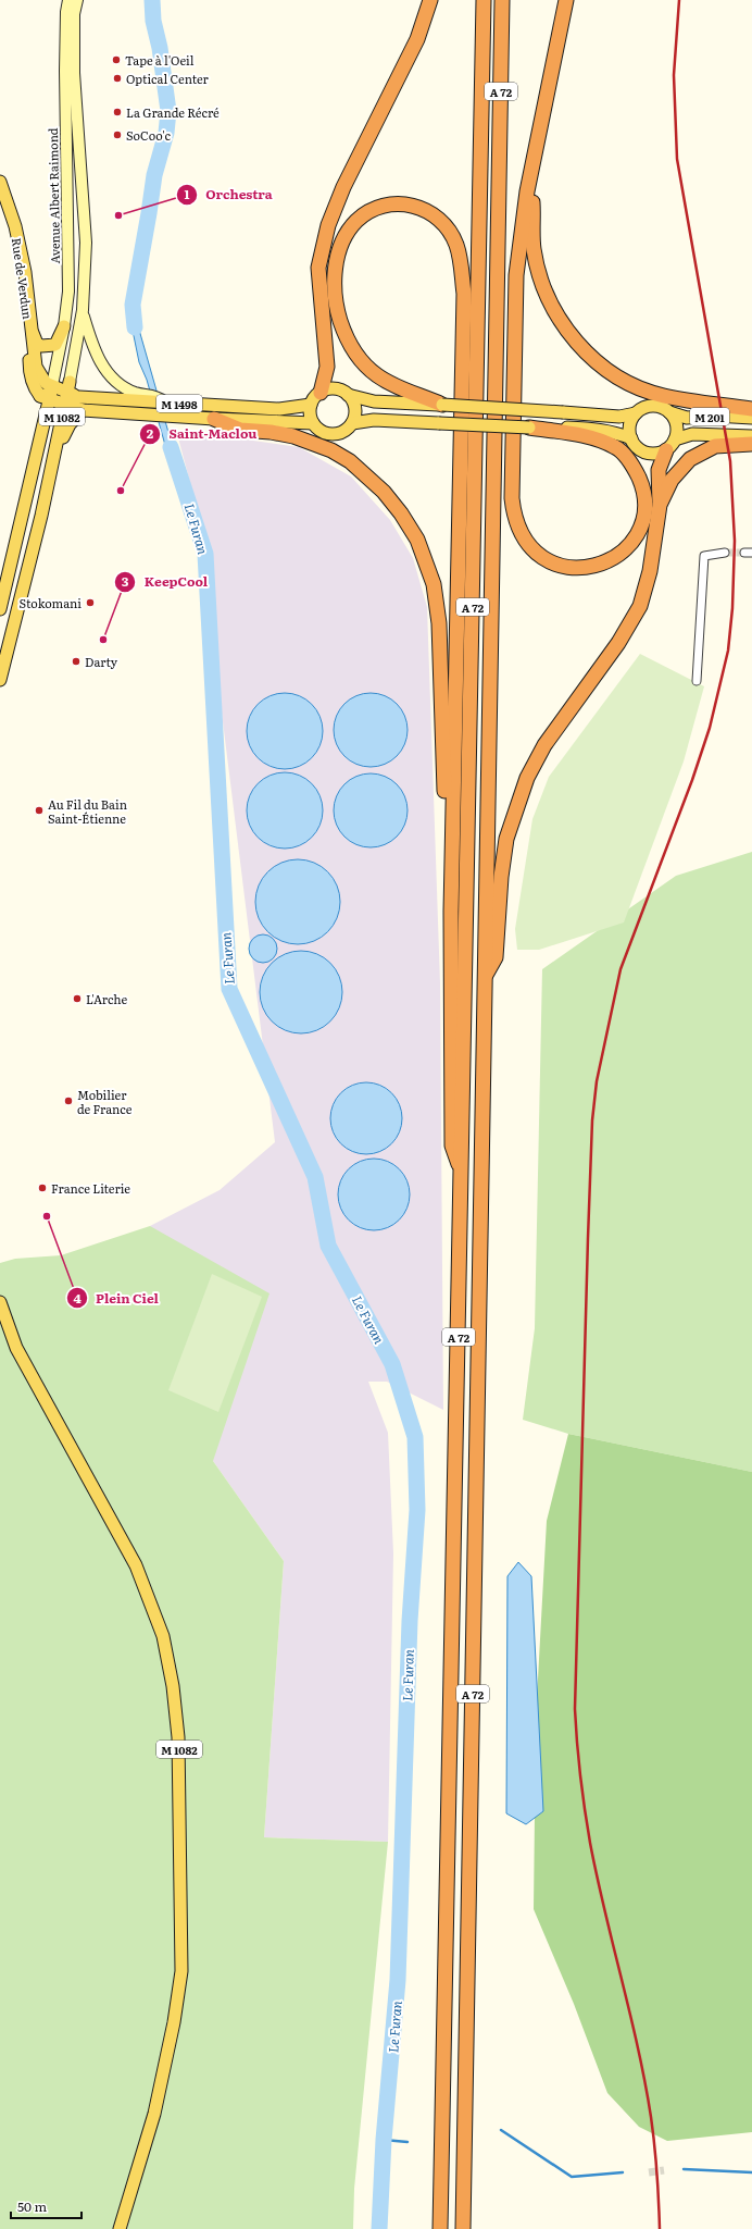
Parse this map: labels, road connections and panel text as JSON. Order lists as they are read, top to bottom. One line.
{"streets":{"highway":["A 72"],"main road":["Avenue Albert Raimond","Rue de Verdun","M 1498","M 1082","M 201"]},"crossings":[["Avenue Albert Raimond","Rue de Verdun"],["Avenue Albert Raimond","M 1498"],["Avenue Albert Raimond","M 1082"],["Rue de Verdun","M 1498"],["Rue de Verdun","M 1082"],["M 1498","M 1082"]],"water":["Le Furan"],"places":["Tape à l'Oeil","Optical Center","La Grande Récré","SoCoo'c","Orchestra","Saint-Maclou","Stokomani","KeepCool","Darty","Au Fil du Bain Saint-Étienne","L'Arche","Mobilier de France","France Literie","Plein Ciel"],"scale_bar":"50 m"}
